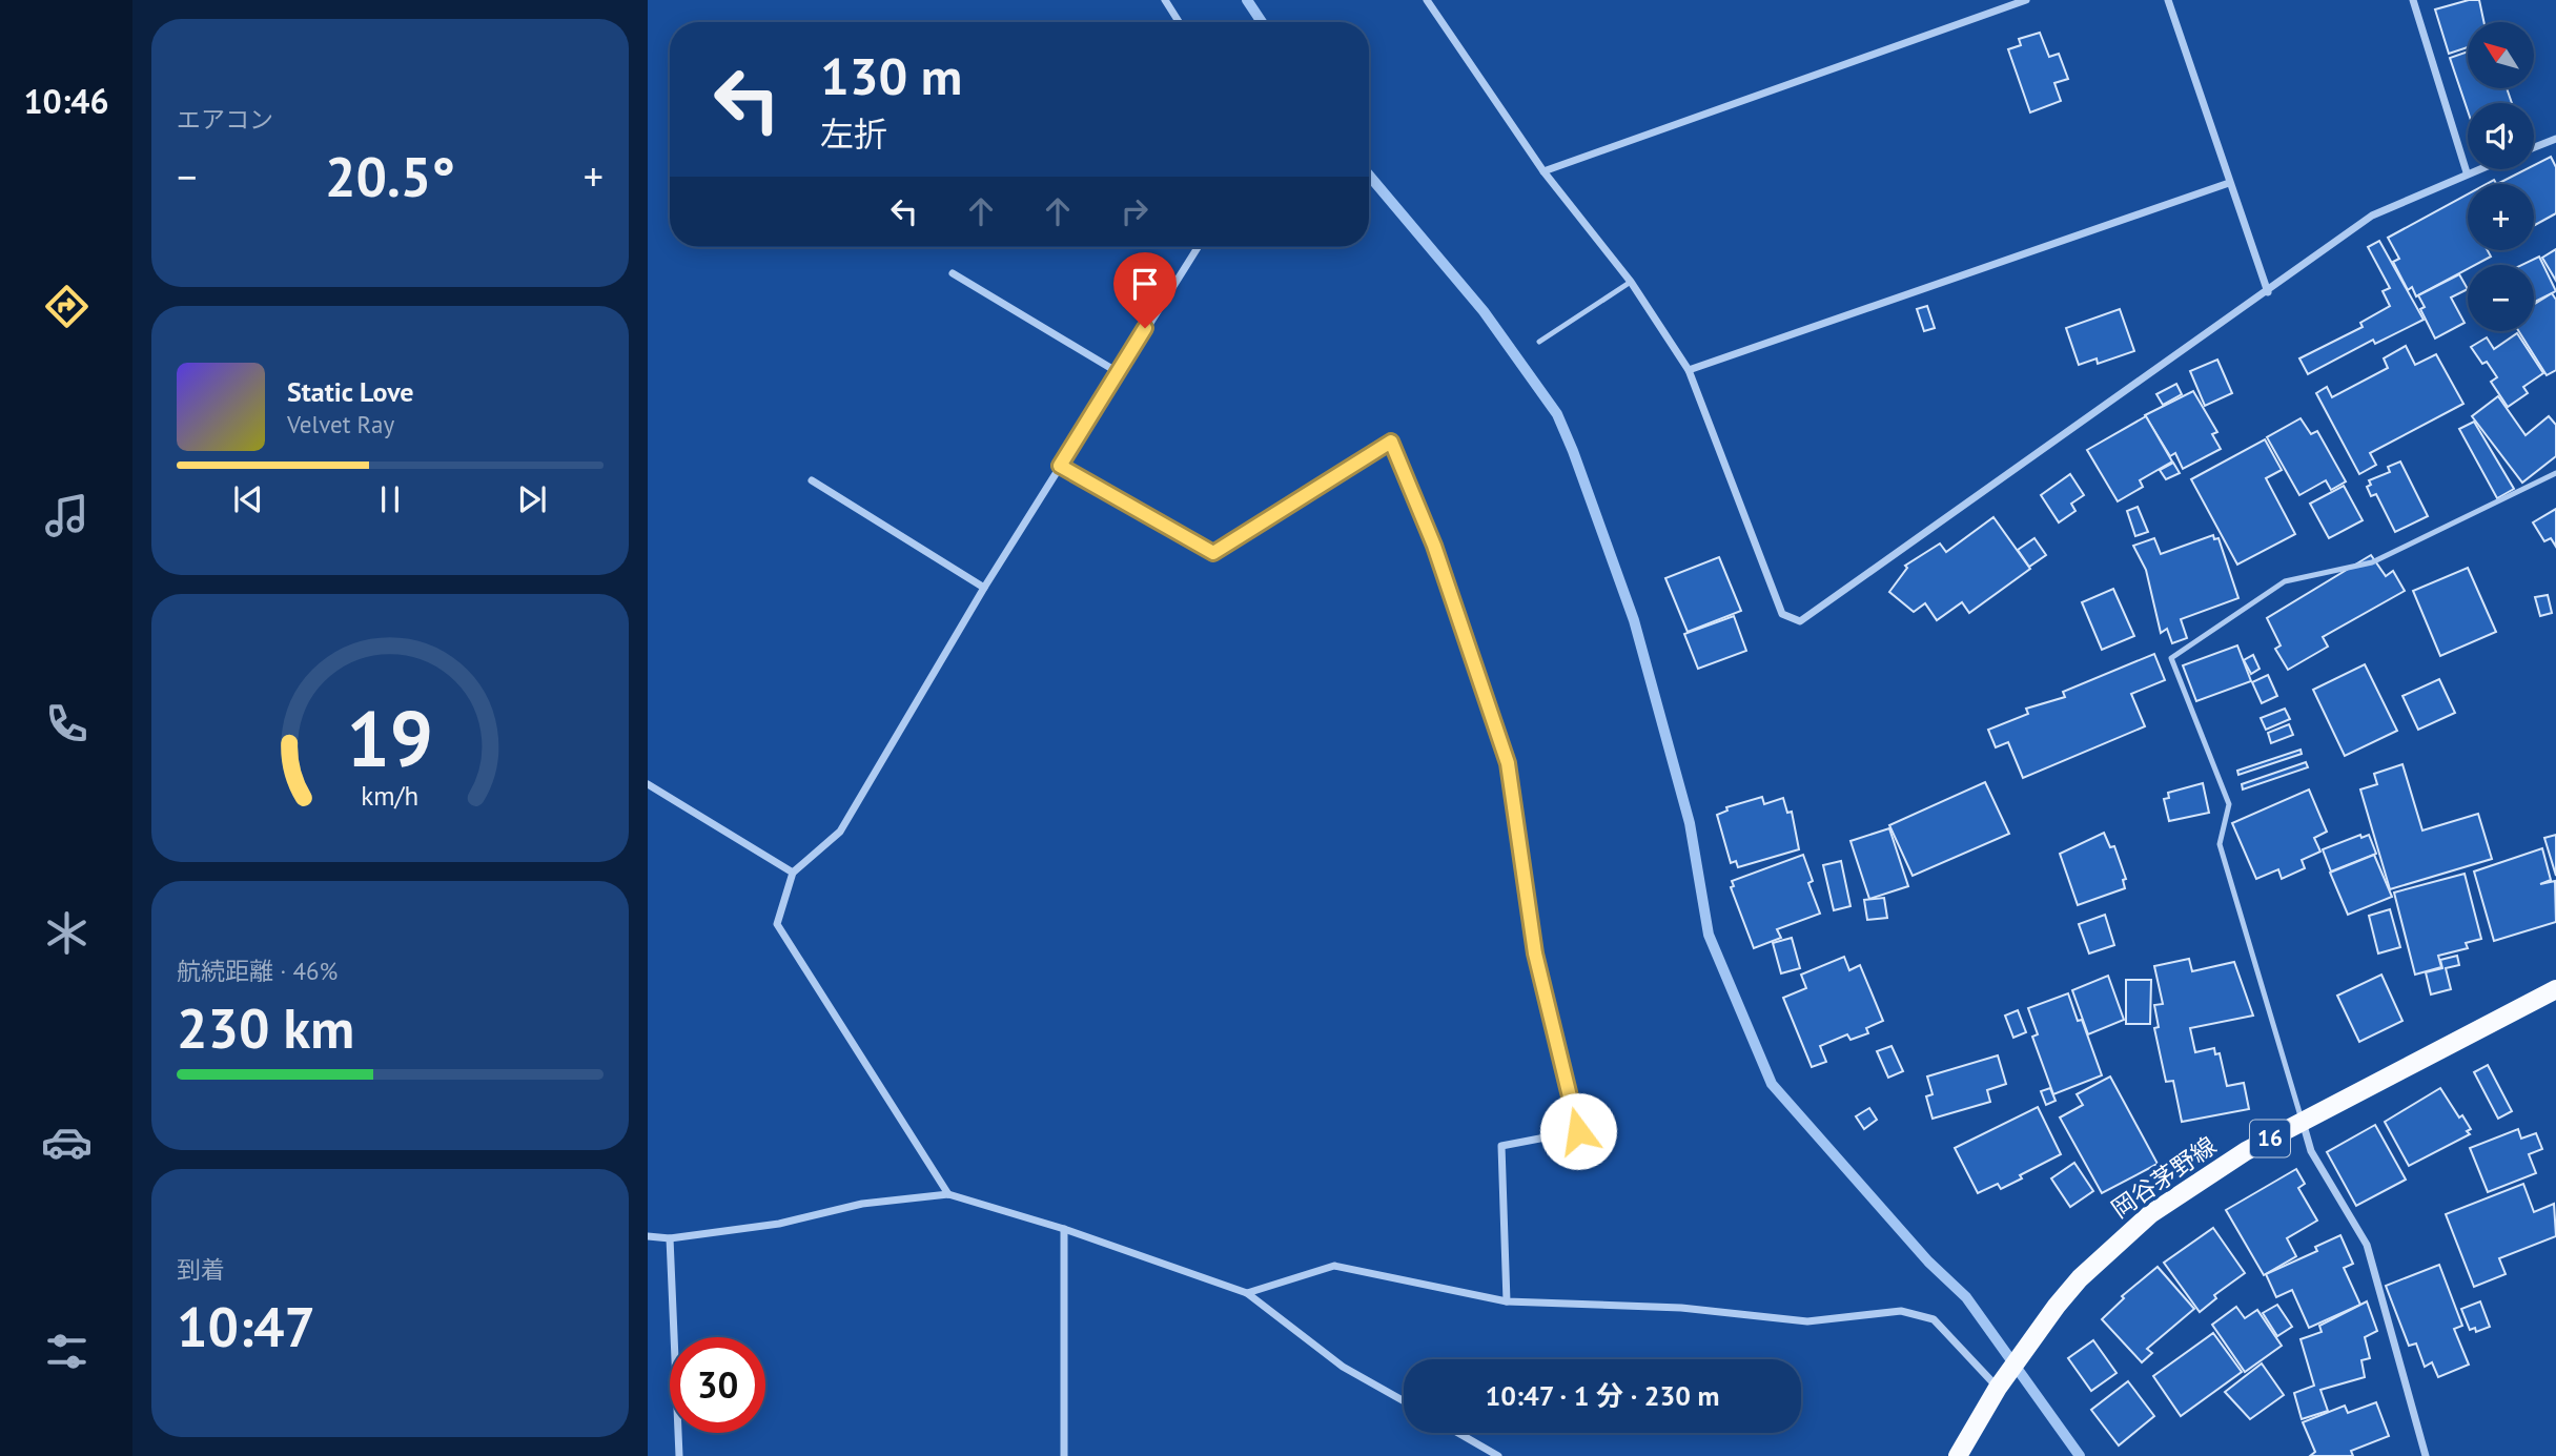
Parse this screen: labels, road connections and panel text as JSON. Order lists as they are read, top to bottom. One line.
{"streets":{"main road":["16","岡谷茅野線"]},"north":"top left","page":{"tabs":"10:46","tile":["エアコン",["航続距離 · 46%","230 km"],["到着","10:47"]],"map_buttons":["+","−"],"turn":["130 m","左折"],"heat":["−","20.5°","+"],"song":["Static Love","Velvet Ray"],"limit":"30","trip":"10:47 · 1 分 · 230 m","gauge":["19","km/h"]}}
